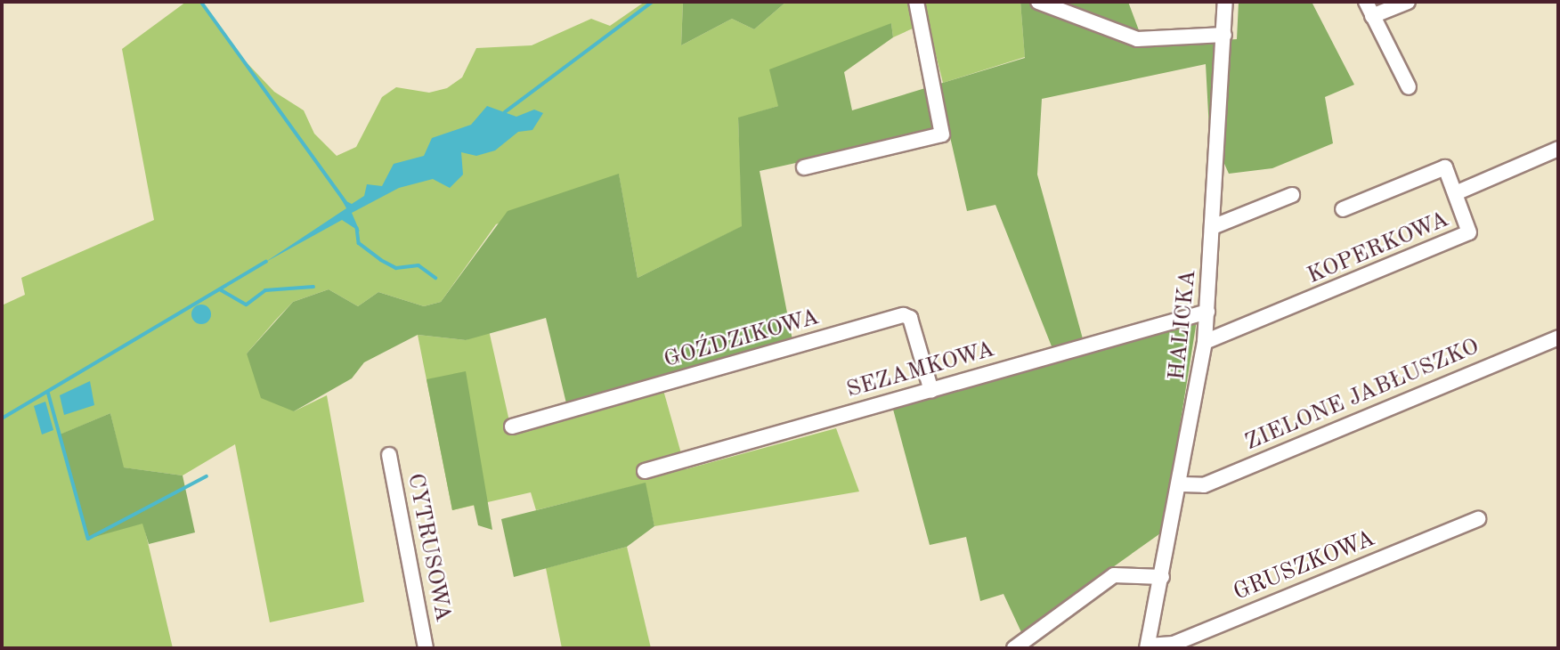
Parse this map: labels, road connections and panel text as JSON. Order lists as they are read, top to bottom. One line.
{"streets":{"street":["KOPERKOWA","HALICKA","GOŹDZIKOWA","SEZAMKOWA","ZIELONE JABŁUSZKO","CYTRUSOWA","GRUSZKOWA"]},"crossings":[["KOPERKOWA","HALICKA"],["HALICKA","SEZAMKOWA"],["HALICKA","ZIELONE JABŁUSZKO"],["HALICKA","GRUSZKOWA"],["GOŹDZIKOWA","SEZAMKOWA"]]}
